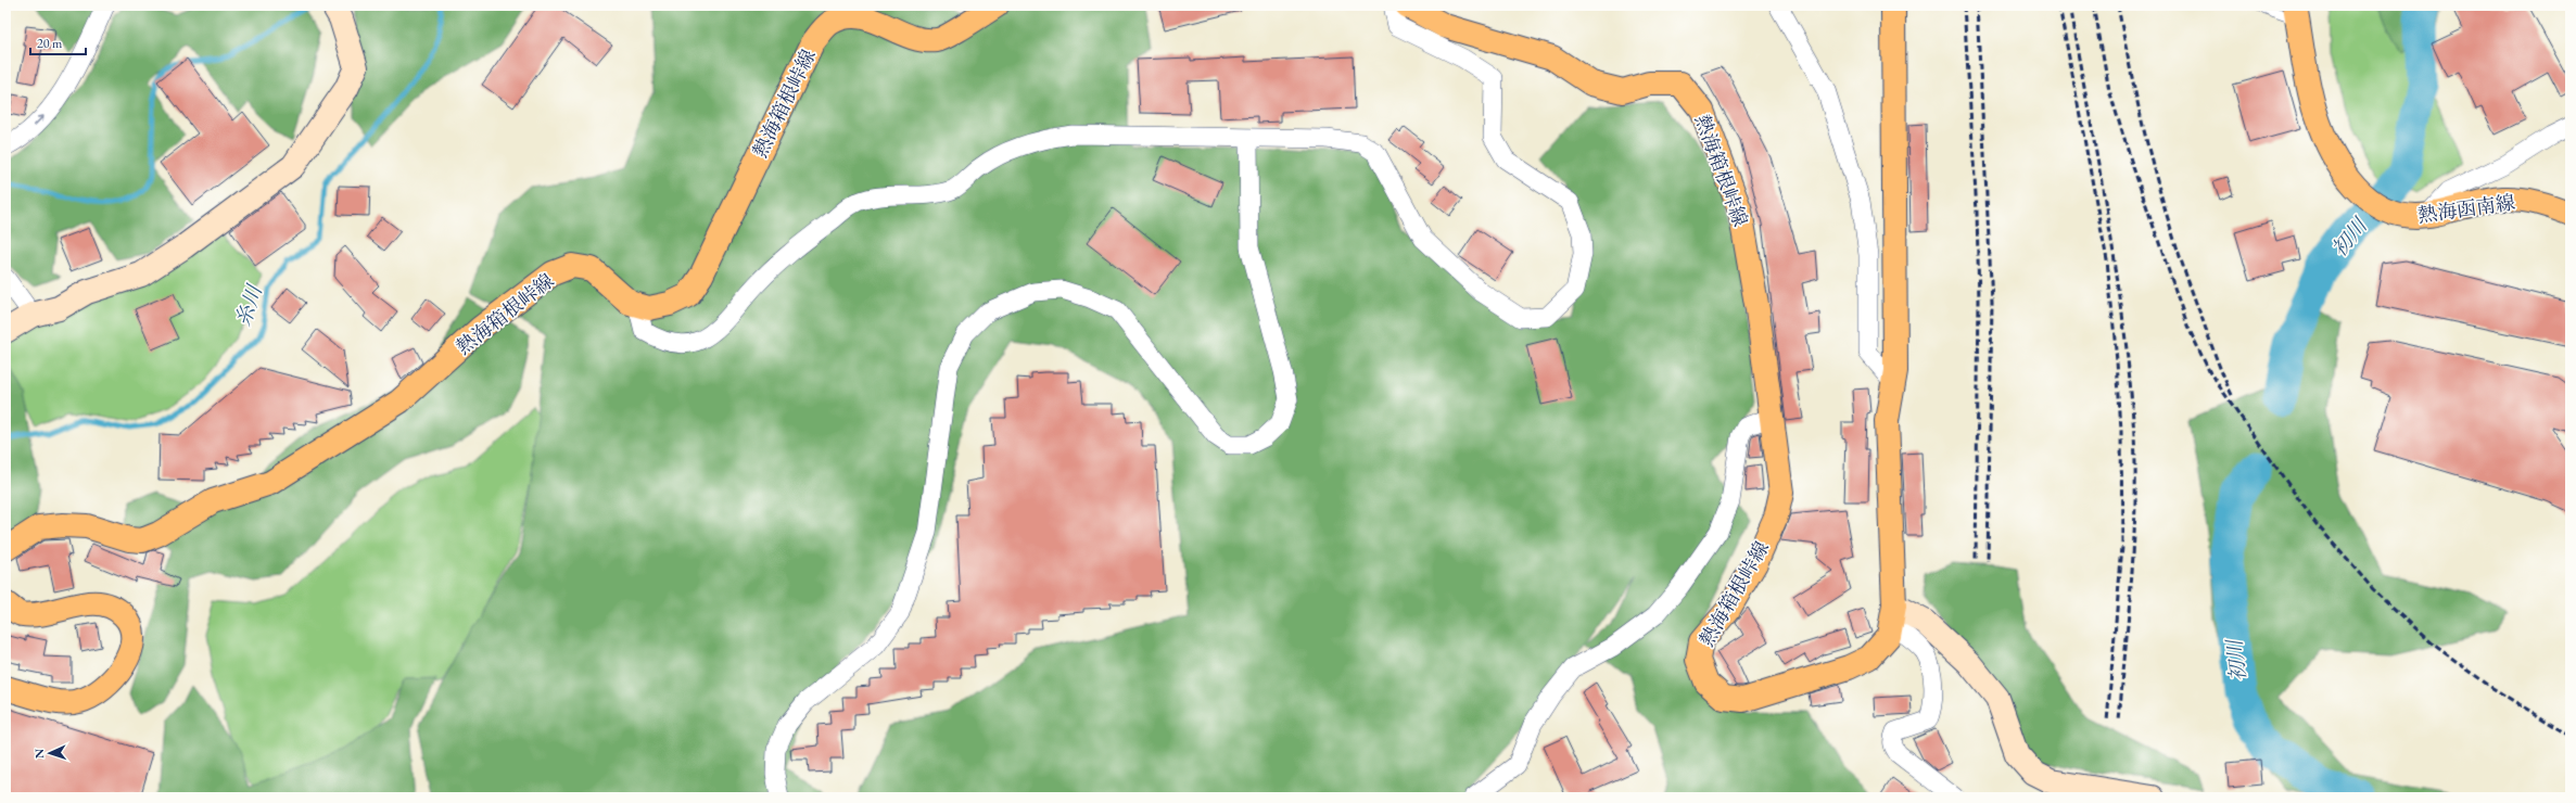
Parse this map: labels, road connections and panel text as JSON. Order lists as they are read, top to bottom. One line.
{"streets":{"main road":["熱海箱根峠線","熱海函南線"]},"water":["初川","糸川"],"scale_bar":"20 m","north":"left"}
